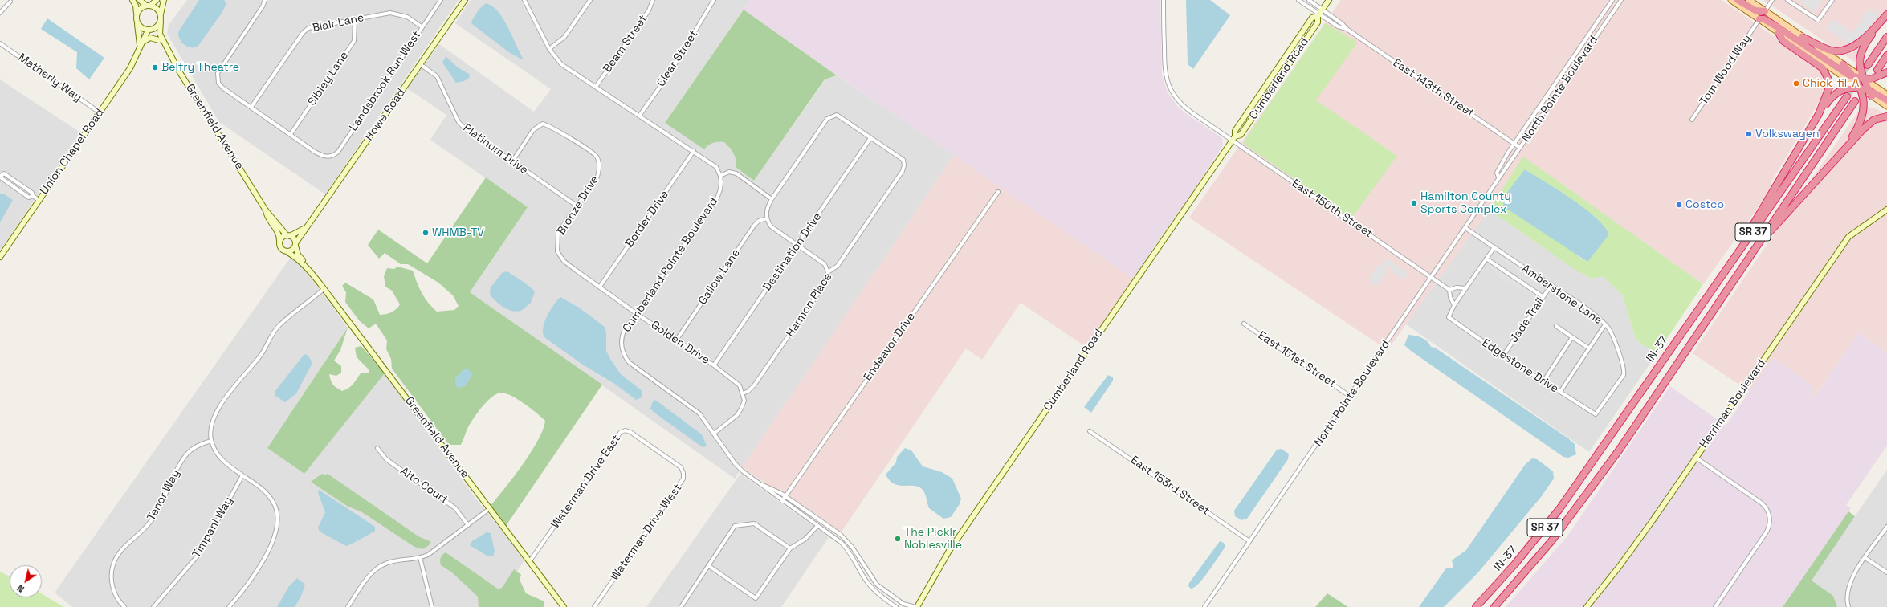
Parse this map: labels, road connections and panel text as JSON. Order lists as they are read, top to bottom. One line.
{"streets":{"highway":["SR 37","IN-37"],"street":["Blair Lane","Beam Street","Clear Street","Tom Wood Way","Matherly Way","Sibley Lane","Cumberland Road","Landsbrook Run West","East 148th Street","North Pointe Boulevard","Howe Road","Greenfield Avenue","Platinum Drive","Union Chapel Road","Bronze Drive","East 150th Street","Border Drive","Destination Drive","Cumberland Pointe Boulevard","Gallow Lane","Amberstone Lane","Harmon Place","Jade Trail","Golden Drive","Endeavor Drive","East 151st Street","Edgestone Drive","Herriman Boulevard","Waterman Drive East","Alto Court","East 153rd Street","Tenor Way","Timpani Way","Waterman Drive West"]},"crossings":[["Blair Lane","Sibley Lane"],["Blair Lane","Landsbrook Run West"],["Matherly Way","Union Chapel Road"],["Sibley Lane","Landsbrook Run West"],["Cumberland Road","East 148th Street"],["Cumberland Road","East 150th Street"],["Cumberland Road","Cumberland Pointe Boulevard"],["East 148th Street","North Pointe Boulevard"],["North Pointe Boulevard","East 150th Street"],["North Pointe Boulevard","Amberstone Lane"],["North Pointe Boulevard","East 151st Street"],["North Pointe Boulevard","East 153rd Street"],["Howe Road","Greenfield Avenue"],["Howe Road","Platinum Drive"],["Greenfield Avenue","Union Chapel Road"],["Greenfield Avenue","Waterman Drive East"],["Platinum Drive","Bronze Drive"],["Bronze Drive","Golden Drive"],["Border Drive","Golden Drive"],["Destination Drive","Harmon Place"],["Destination Drive","Golden Drive"],["Cumberland Pointe Boulevard","Golden Drive"],["Cumberland Pointe Boulevard","Endeavor Drive"],["Gallow Lane","Golden Drive"],["Amberstone Lane","Jade Trail"],["Amberstone Lane","Edgestone Drive"],["Harmon Place","Golden Drive"],["Jade Trail","Edgestone Drive"],["Waterman Drive East","Waterman Drive West"]],"places":["Belfry Theatre","Chick-fil-A","Volkswagen","Hamilton County Sports Complex","Costco","WHMB-TV","The Picklr Noblesville"],"north":"bottom left"}
